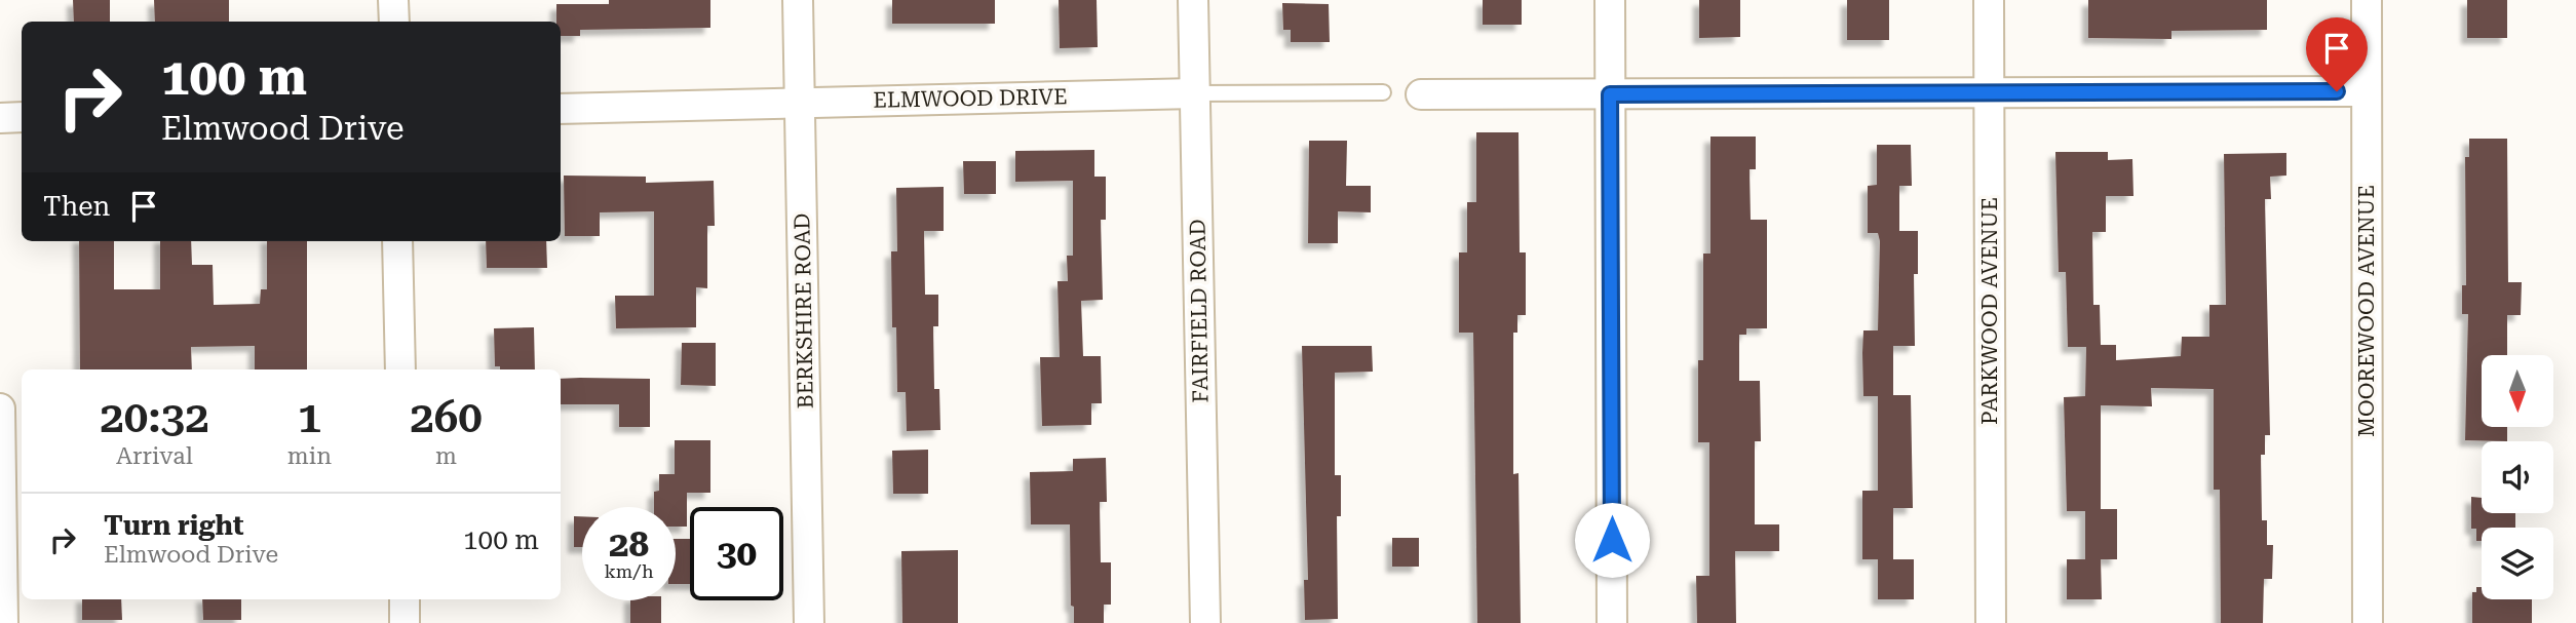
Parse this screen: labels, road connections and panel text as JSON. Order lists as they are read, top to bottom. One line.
{"streets":{"street":["ELMWOOD DRIVE","BERKSHIRE ROAD","FAIRFIELD ROAD","PARKWOOD AVENUE","MOOREWOOD AVENUE"]},"crossings":[["ELMWOOD DRIVE","BERKSHIRE ROAD"],["ELMWOOD DRIVE","FAIRFIELD ROAD"]],"north":"bottom","page":{"turn":["100 m","Elmwood Drive"],"then":"Then","eta":["20:32","Arrival","1","min","260","m"],"list":[{"name":"Turn right","note":"Elmwood Drive","value":"100 m"}],"speed":"28 km/h","limit":"30"}}
